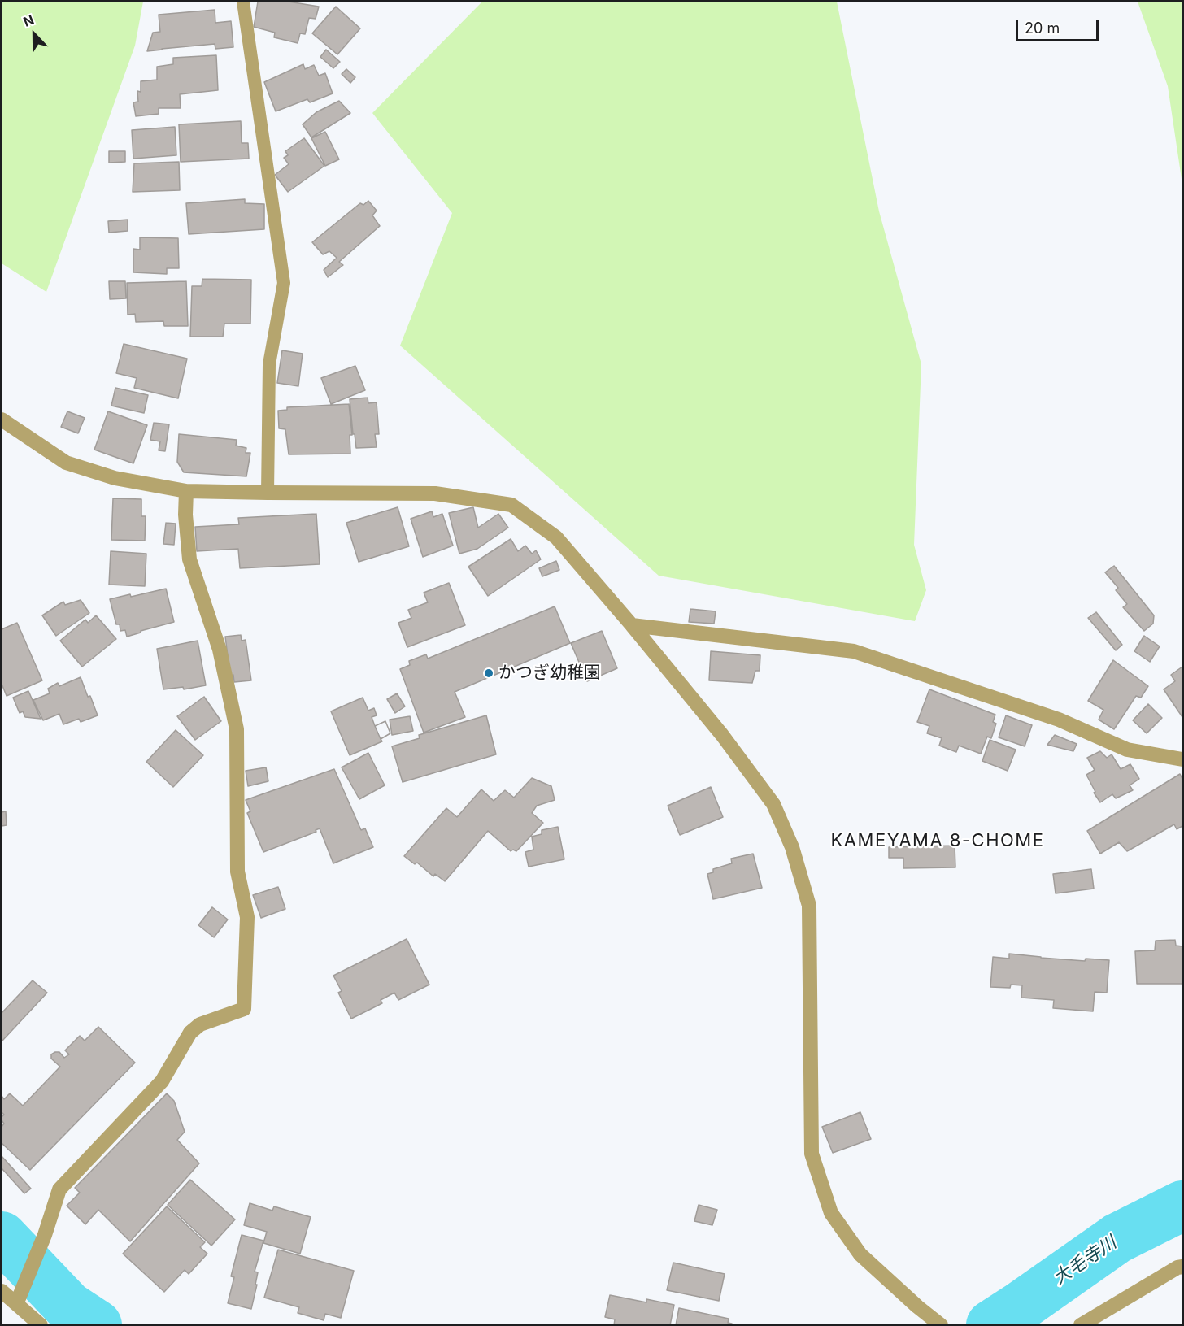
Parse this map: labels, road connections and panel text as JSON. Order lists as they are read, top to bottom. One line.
{"districts":["KAMEYAMA 8-CHOME"],"water":["大毛寺川"],"places":["かつぎ幼稚園"],"scale_bar":"20 m","north":"top"}
